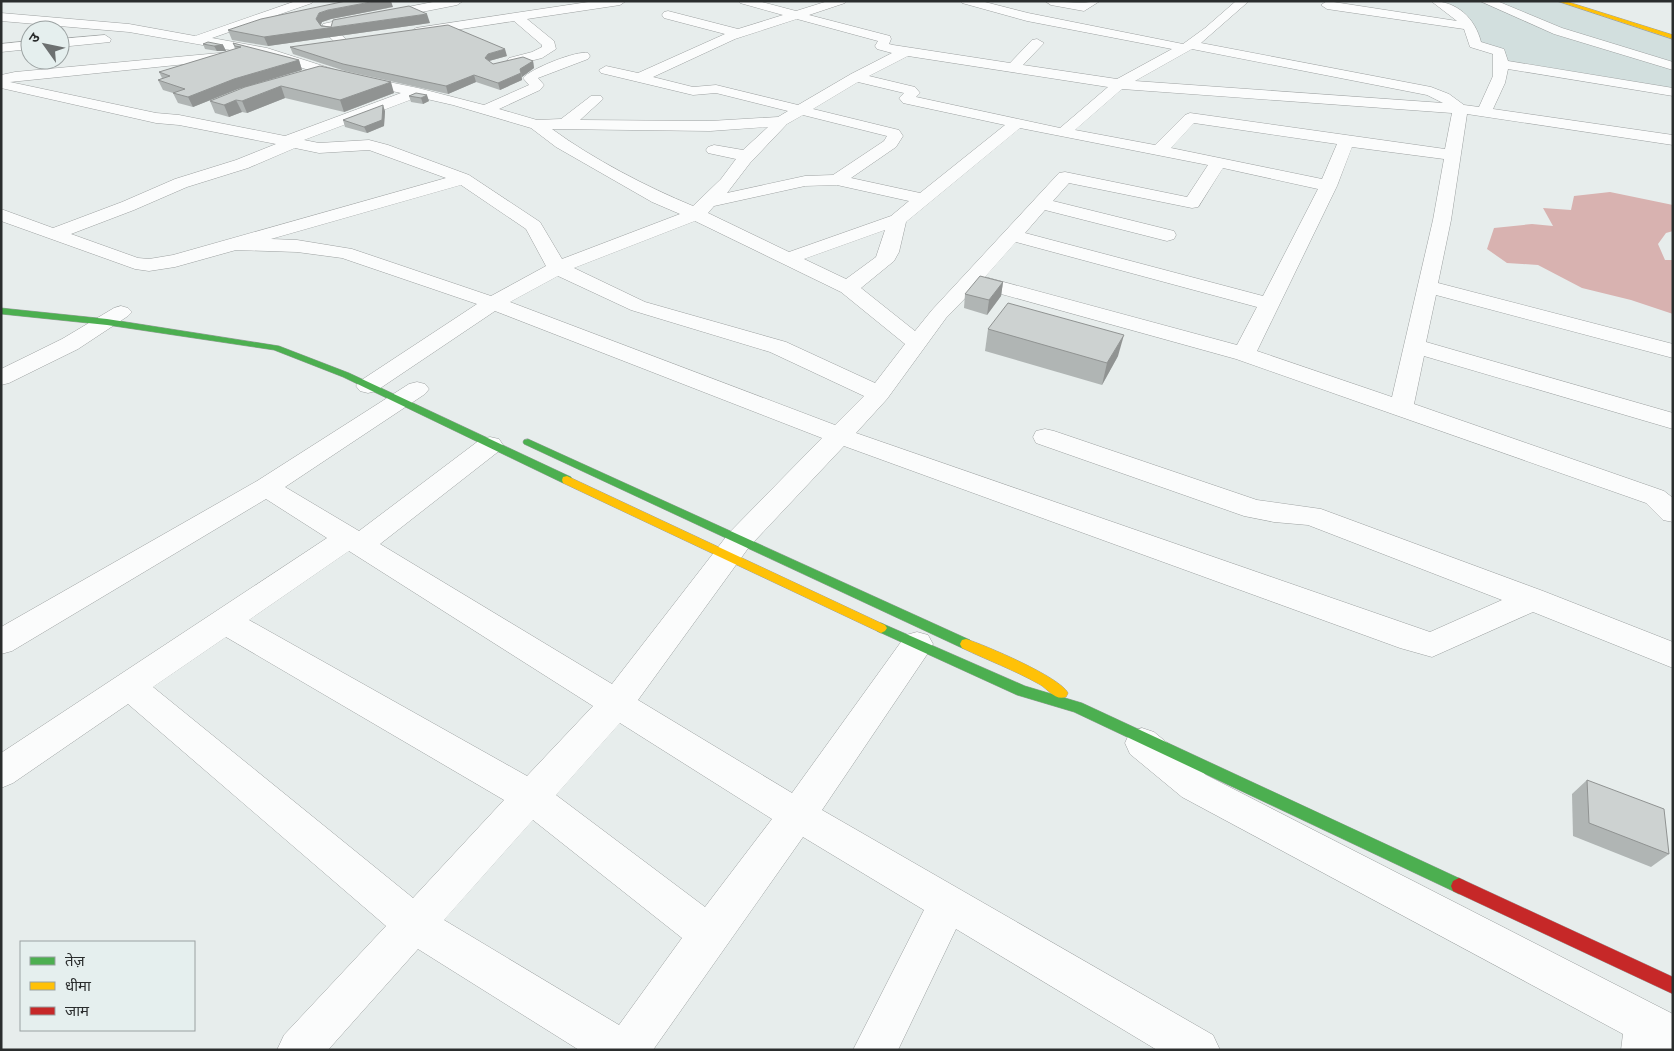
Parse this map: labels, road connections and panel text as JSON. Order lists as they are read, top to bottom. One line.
{"legend":["तेज़","धीमा","जाम"],"north":"top left"}
